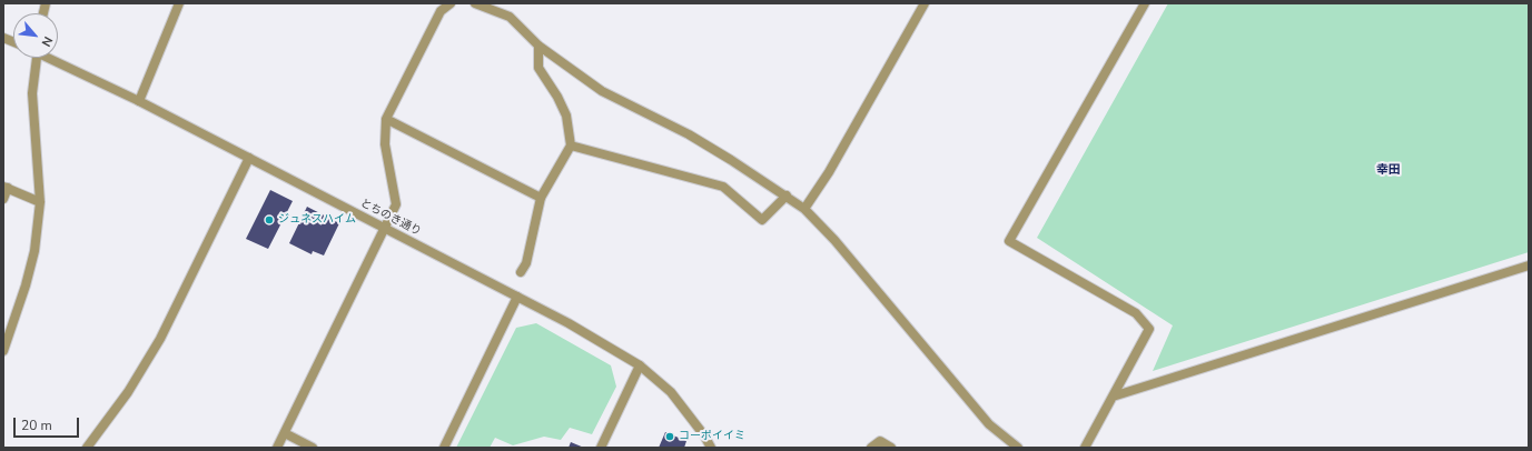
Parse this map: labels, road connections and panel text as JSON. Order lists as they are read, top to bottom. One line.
{"streets":{"street":["とちのき通り"]},"districts":["幸田"],"places":["ジュネスハイム","コーポイイミ"],"scale_bar":"20 m","north":"bottom right"}
